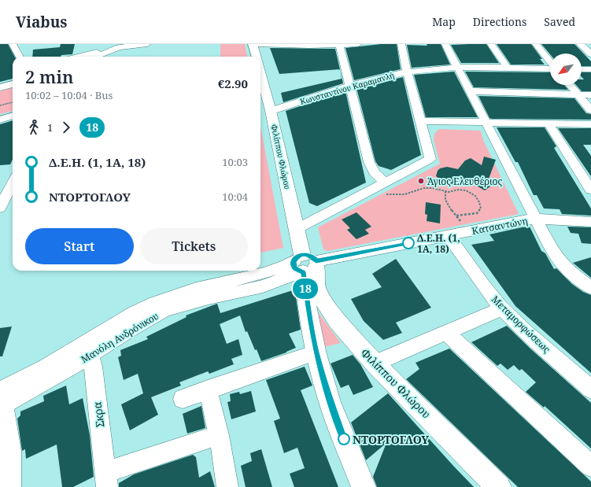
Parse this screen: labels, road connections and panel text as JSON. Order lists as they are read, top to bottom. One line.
{"streets":{"main road":["Φιλίππου Φλώρου"],"street":["Κωνσταντίνου Καραμανλή","Κατσαντώνη","Μεταμορφώσεως","Μανόλη Ανδρόνικου","Σκρα"]},"crossings":[["Κωνσταντίνου Καραμανλή","Φιλίππου Φλώρου"],["Φιλίππου Φλώρου","Κατσαντώνη"],["Φιλίππου Φλώρου","Μανόλη Ανδρόνικου"],["Κατσαντώνη","Μεταμορφώσεως"],["Κατσαντώνη","Μανόλη Ανδρόνικου"],["Μανόλη Ανδρόνικου","Σκρα"]],"places":["Άγιος Ελευθέριος","Δ.Ε.Η. (1, 1Α, 18)","ΝΤΟΡΤΟΓΛΟΥ"],"lines":["bus line 18"],"north":"bottom left","page":{"header":"Viabus","nav":["Map","Directions","Saved"],"on_map":"18","heading":["2 min","10:02 – 10:04 · Bus","€2.90"],"legs":["1","18"],"list":[{"name":"Δ.Ε.Η. (1, 1Α, 18)","value":"10:03"},{"name":"ΝΤΟΡΤΟΓΛΟΥ","value":"10:04"}],"buttons":["Start","Tickets"]}}
